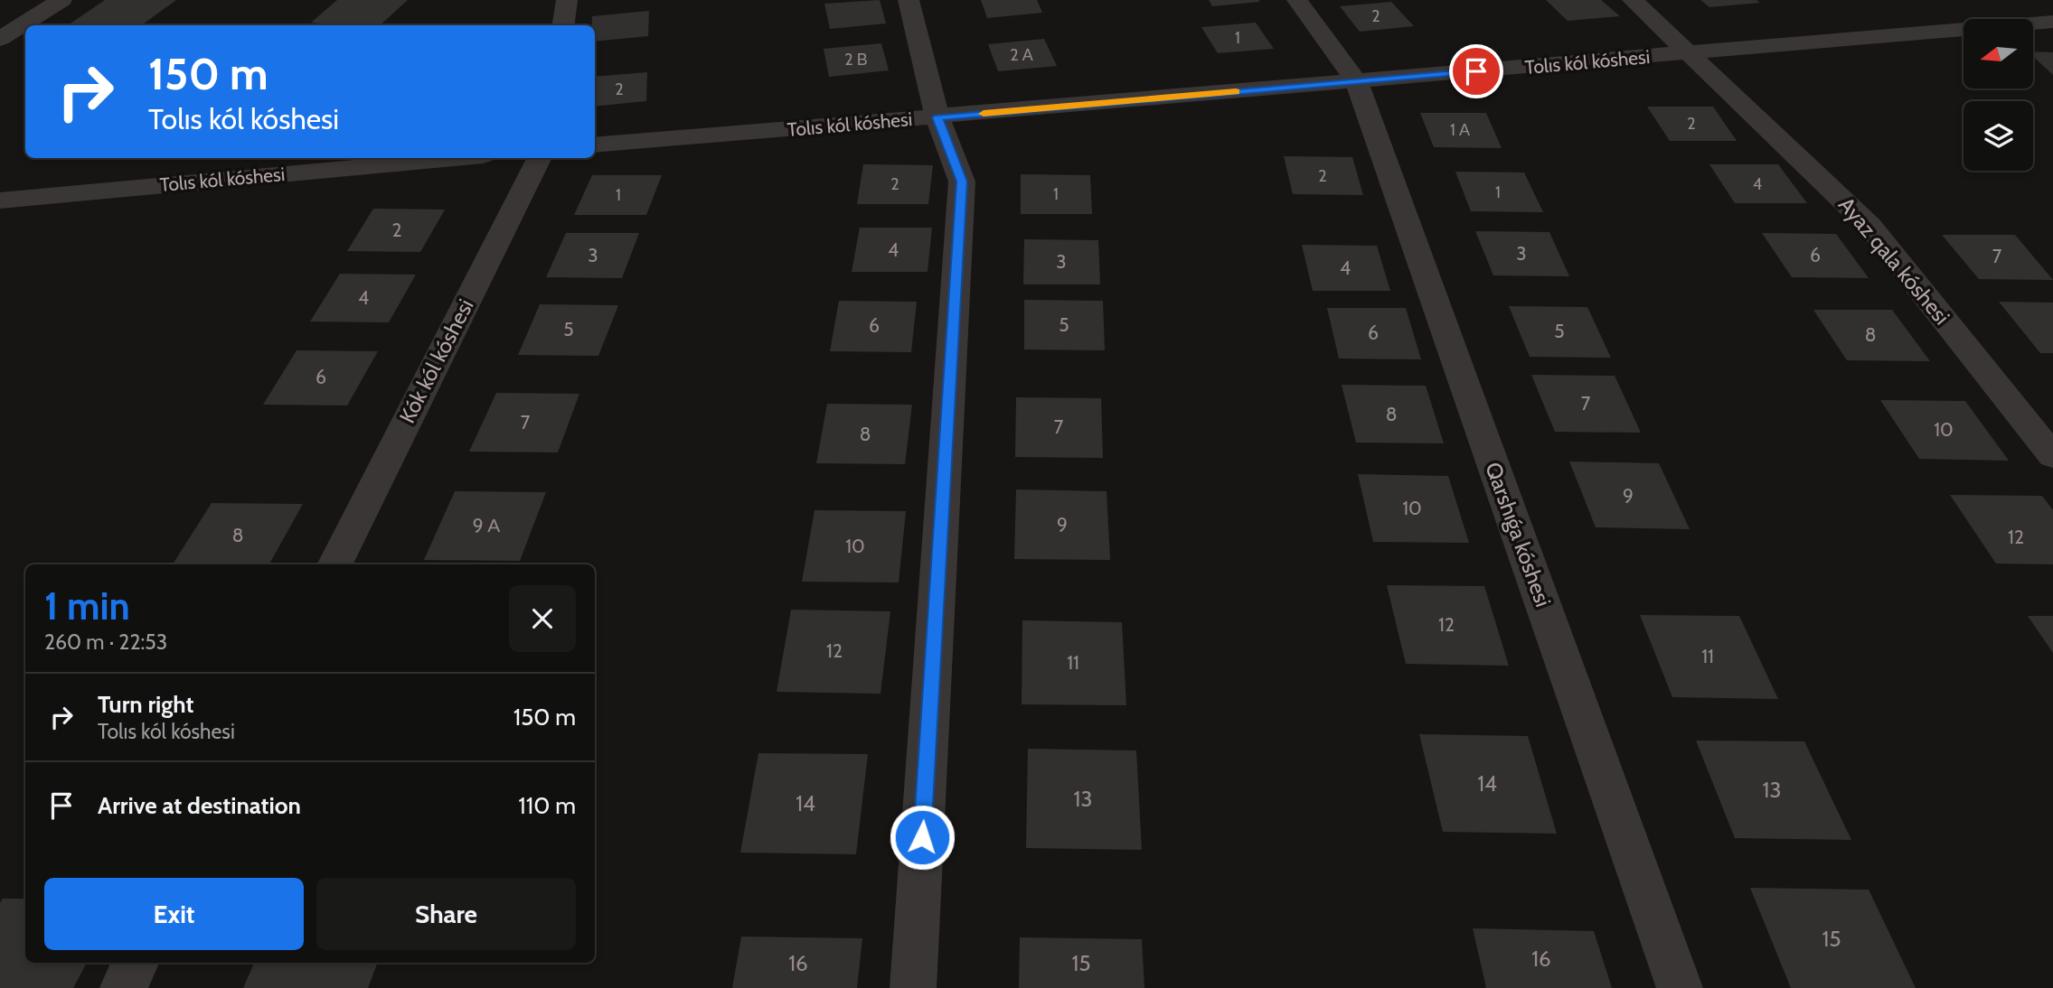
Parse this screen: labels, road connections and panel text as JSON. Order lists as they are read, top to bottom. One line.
{"streets":{"street":["Tolıs kól kóshesi","Ayaz qala kóshesi","Kók kól kóshesi","Qarshıǵa kóshesi"]},"crossings":[["Tolıs kól kóshesi","Ayaz qala kóshesi"],["Tolıs kól kóshesi","Qarshıǵa kóshesi"]],"house_numbers":["2","1","2 А","2 В","2","2","1 А","2","2","4","1","1","1","2","4","3","3","6","7","3","4","4","5","6","5","5","6","8","6","7","8","7","7","10","8","9","10","9","9 А","8","12","10","12","12","11","11","14","13","13","14","15","16","16","15"],"north":"left","page":{"turn":["150 m","Tolıs kól kóshesi"],"heading":["1 min","260 m · 22:53"],"list":[{"name":"Turn right","note":"Tolıs kól kóshesi","value":"150 m"},{"name":"Arrive at destination","value":"110 m"}],"buttons":["Exit","Share"]}}
